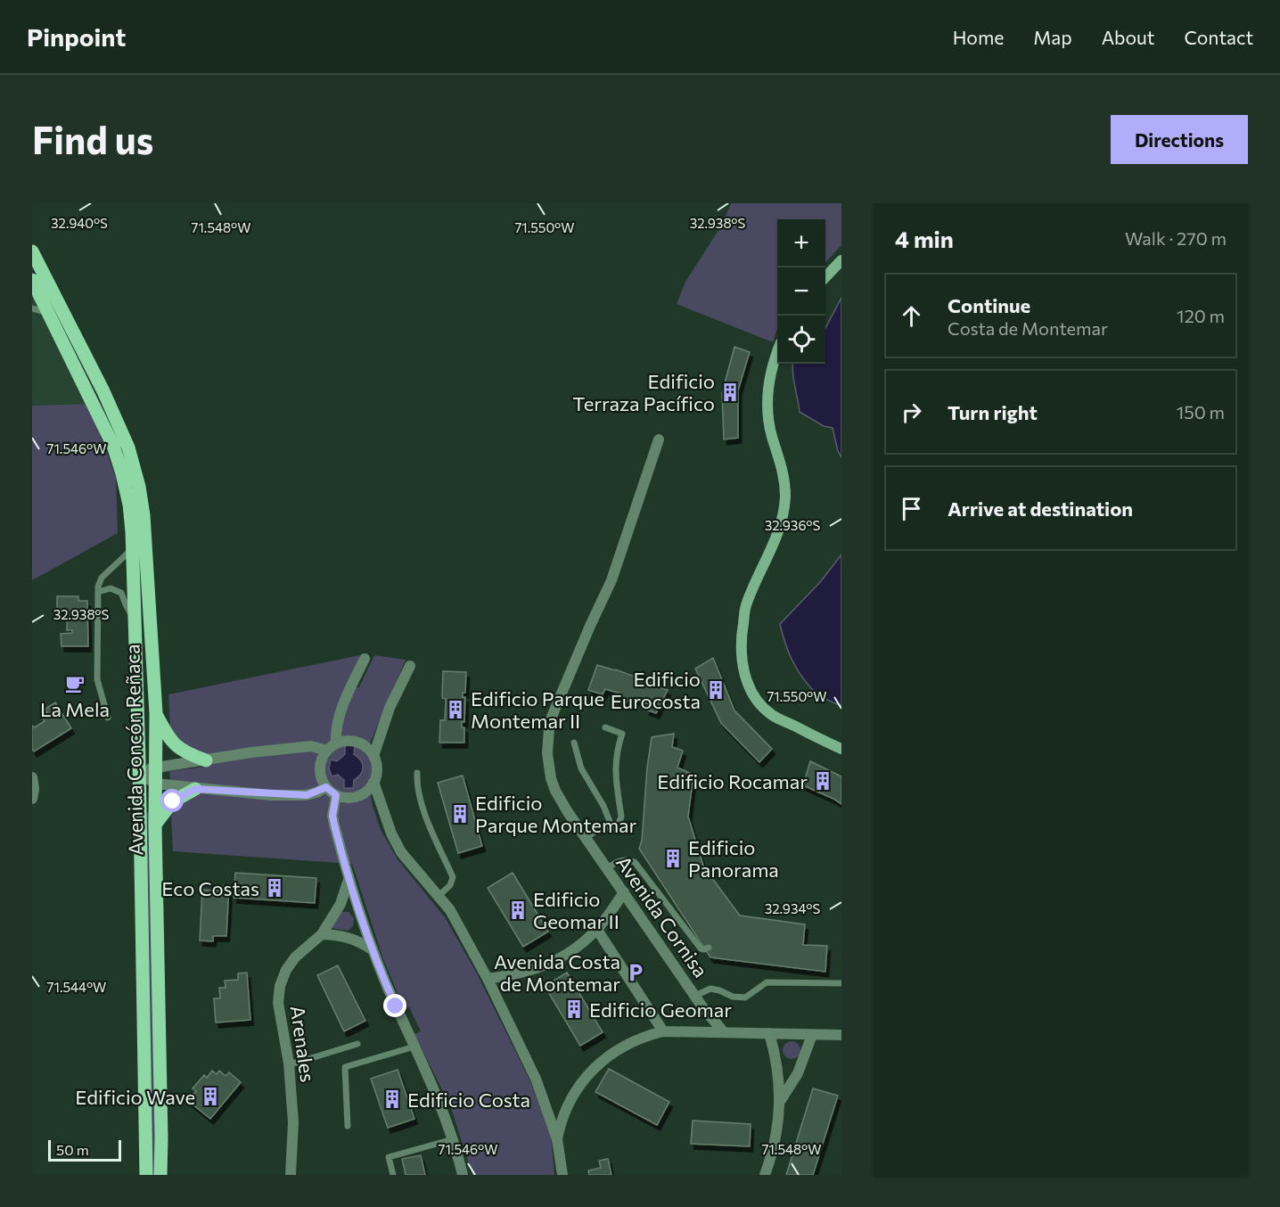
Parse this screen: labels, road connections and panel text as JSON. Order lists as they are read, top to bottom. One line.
{"streets":{"main road":["Avenida Concón Reñaca"],"street":["Avenida Cornisa","Arenales"]},"places":{"building":["Edificio Terraza Pacífico","Edificio Eurocosta","Edificio Parque Montemar II","Edificio Rocamar","Edificio Parque Montemar","Edificio Panorama","Eco Costas","Edificio Geomar II","Edificio Geomar","Edificio Wave","Edificio Costa"],"cafe":["La Mela"],"parking":["Avenida Costa de Montemar"]},"scale_bar":"50 m","page":{"header":"Pinpoint","nav":["Home","Map","About","Contact"],"buttons":"Directions","title":"Find us","heading":["4 min","Walk · 270 m"],"map_buttons":["+","−"],"list":[["Continue","Costa de Montemar","120 m"],["Turn right","150 m"],"Arrive at destination"],"scale":"50 m"},"coordinates":["32.938°S","32.940°S","71.548°W","71.550°W","71.546°W","32.936°S","32.934°S","71.544°W"]}
